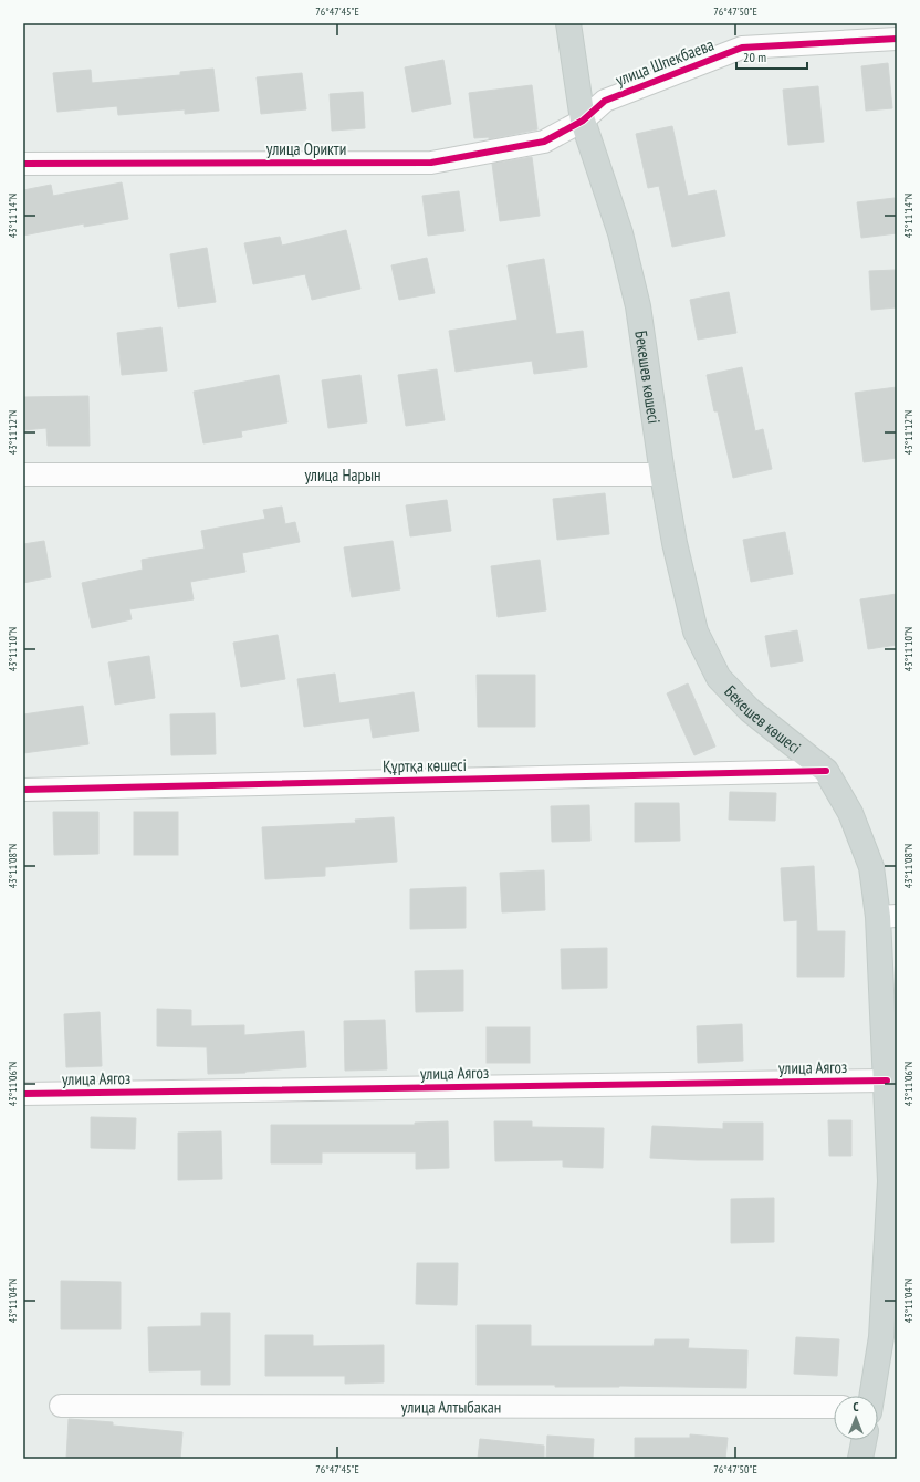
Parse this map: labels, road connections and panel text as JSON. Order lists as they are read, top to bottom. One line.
{"streets":{"main road":["Бекешев көшесі"],"street":["улица Шпекбаева","улица Орикти","улица Нарын","Құртқа көшесі","улица Аягоз","улица Алтыбакан"]},"crossings":[["улица Шпекбаева","улица Орикти"],["улица Шпекбаева","Бекешев көшесі"],["улица Орикти","Бекешев көшесі"],["Бекешев көшесі","улица Нарын"],["Бекешев көшесі","Құртқа көшесі"],["Бекешев көшесі","улица Аягоз"]],"scale_bar":"20 m","north":"top","coordinates":["76°47'45\"E","76°47'50\"E","43°11'14\"N","43°11'12\"N","43°11'10\"N","43°11'08\"N","43°11'06\"N","43°11'04\"N"]}
